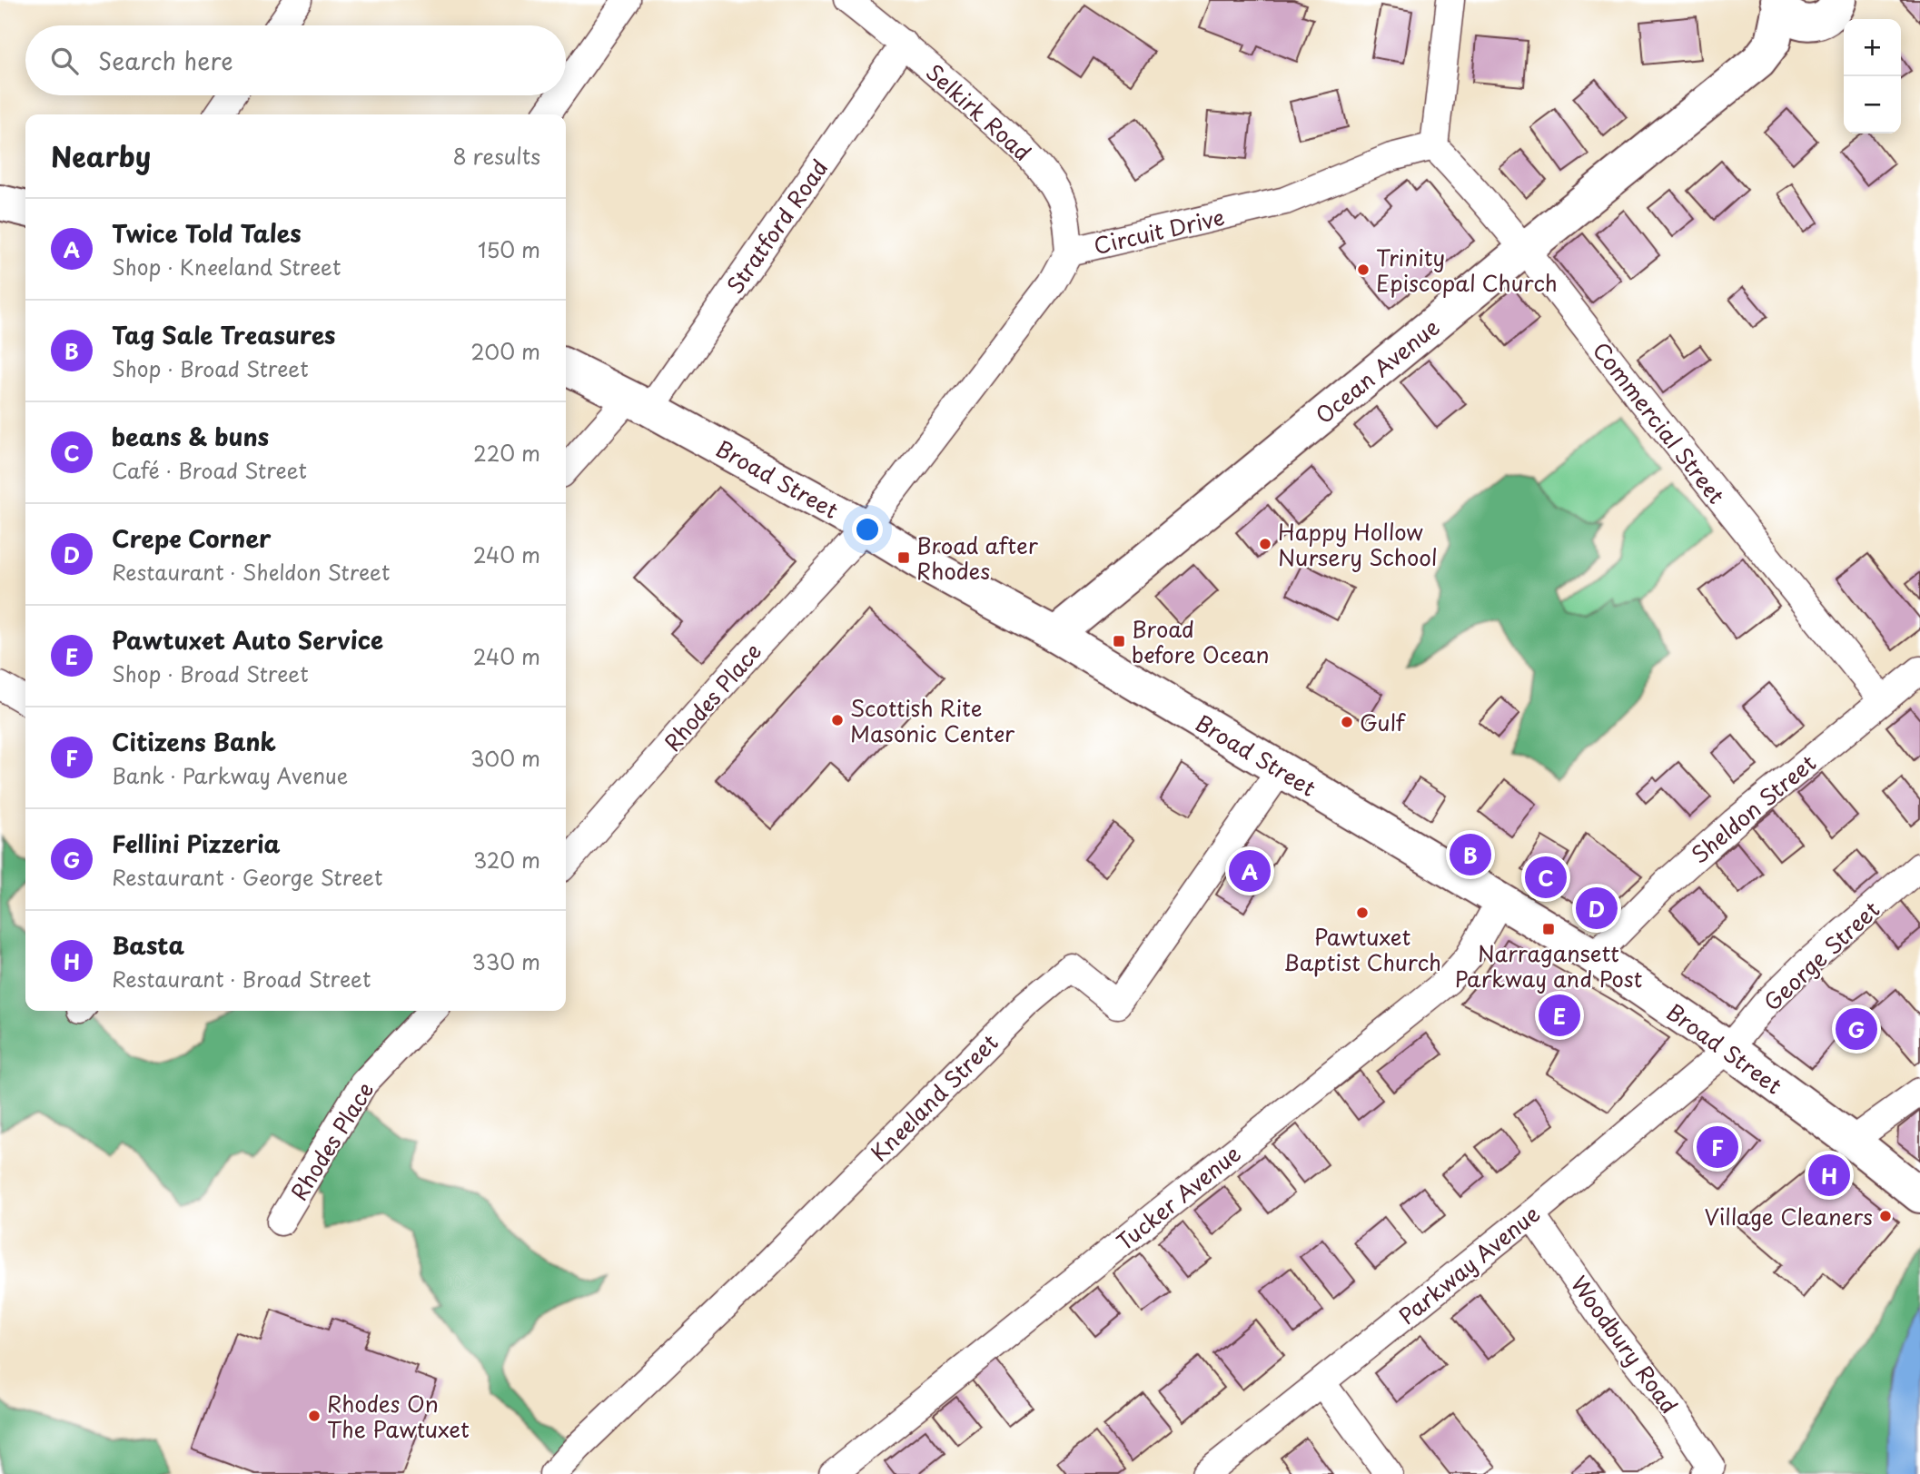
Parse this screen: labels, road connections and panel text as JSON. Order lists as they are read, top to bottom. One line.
{"streets":{"main road":["Ocean Avenue","Broad Street"],"street":["Selkirk Road","Stratford Road","Circuit Drive","Commercial Street","Rhodes Place","Sheldon Street","George Street","Kneeland Street","Tucker Avenue","Parkway Avenue","Woodbury Road"]},"crossings":[["Selkirk Road","Stratford Road"],["Selkirk Road","Circuit Drive"],["Stratford Road","Broad Street"],["Circuit Drive","Commercial Street"],["Circuit Drive","Broad Street"],["Circuit Drive","Rhodes Place"],["Ocean Avenue","Commercial Street"],["Ocean Avenue","Broad Street"],["Commercial Street","Sheldon Street"],["Broad Street","Rhodes Place"],["Broad Street","Sheldon Street"],["Broad Street","George Street"],["Broad Street","Kneeland Street"],["Broad Street","Tucker Avenue"],["Broad Street","Parkway Avenue"],["George Street","Parkway Avenue"],["Parkway Avenue","Woodbury Road"]],"places":{"other":["Trinity Episcopal Church","Happy Hollow Nursery School","Scottish Rite Masonic Center","Gulf","Pawtuxet Baptist Church","Village Cleaners","Rhodes On The Pawtuxet"],"transit":["Broad after Rhodes","Broad before Ocean","Narragansett Parkway and Post"]},"page":{"map_buttons":["+","−"],"search":"Search here","heading":["Nearby","8 results"],"list":[{"mark":"A","name":"Twice Told Tales","note":"Shop · Kneeland Street","value":"150 m"},{"mark":"B","name":"Tag Sale Treasures","note":"Shop · Broad Street","value":"200 m"},{"mark":"C","name":"beans & buns","note":"Café · Broad Street","value":"220 m"},{"mark":"D","name":"Crepe Corner","note":"Restaurant · Sheldon Street","value":"240 m"},{"mark":"E","name":"Pawtuxet Auto Service","note":"Shop · Broad Street","value":"240 m"},{"mark":"F","name":"Citizens Bank","note":"Bank · Parkway Avenue","value":"300 m"},{"mark":"G","name":"Fellini Pizzeria","note":"Restaurant · George Street","value":"320 m"},{"mark":"H","name":"Basta","note":"Restaurant · Broad Street","value":"330 m"}],"pins":["B","A","C","D","E","G","F","H"]}}
